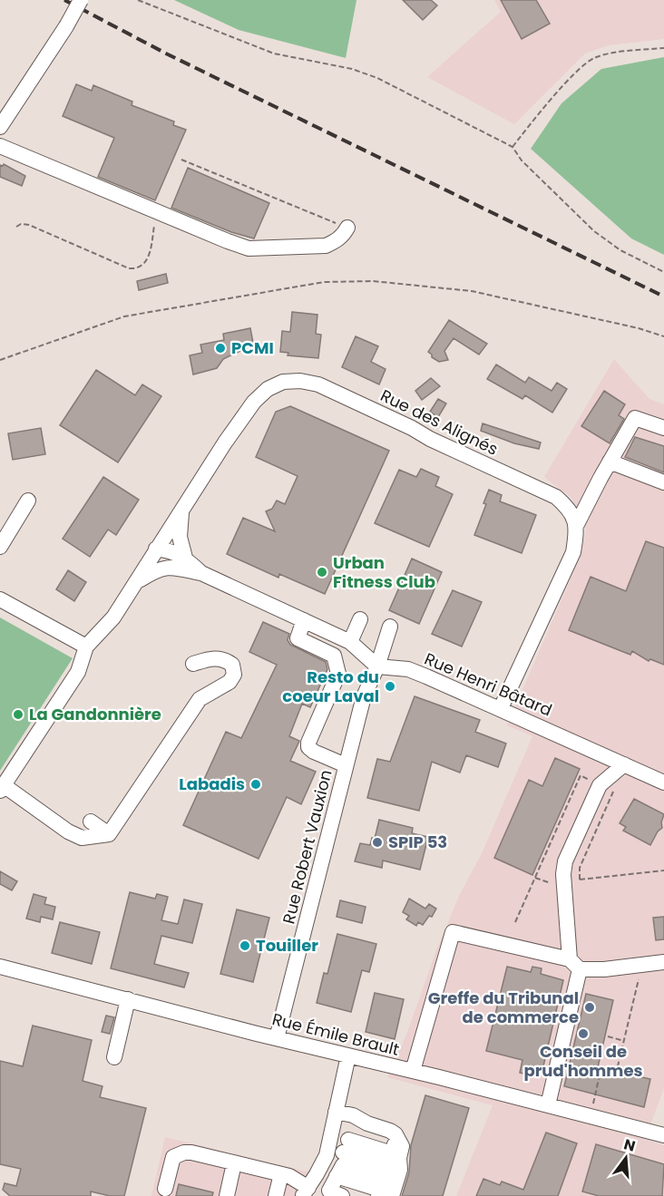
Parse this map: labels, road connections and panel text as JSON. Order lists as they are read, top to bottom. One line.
{"streets":{"street":["Rue des Alignés","Rue Henri Bâtard","Rue Robert Vauxion","Rue Émile Brault"]},"crossings":[["Rue Henri Bâtard","Rue Robert Vauxion"],["Rue Robert Vauxion","Rue Émile Brault"]],"places":["PCMI","Urban Fitness Club","Resto du coeur Laval","La Gandonnière","Labadis","SPIP 53","Touiller","Greffe du Tribunal de commerce","Conseil de prud'hommes"],"north":"top"}
